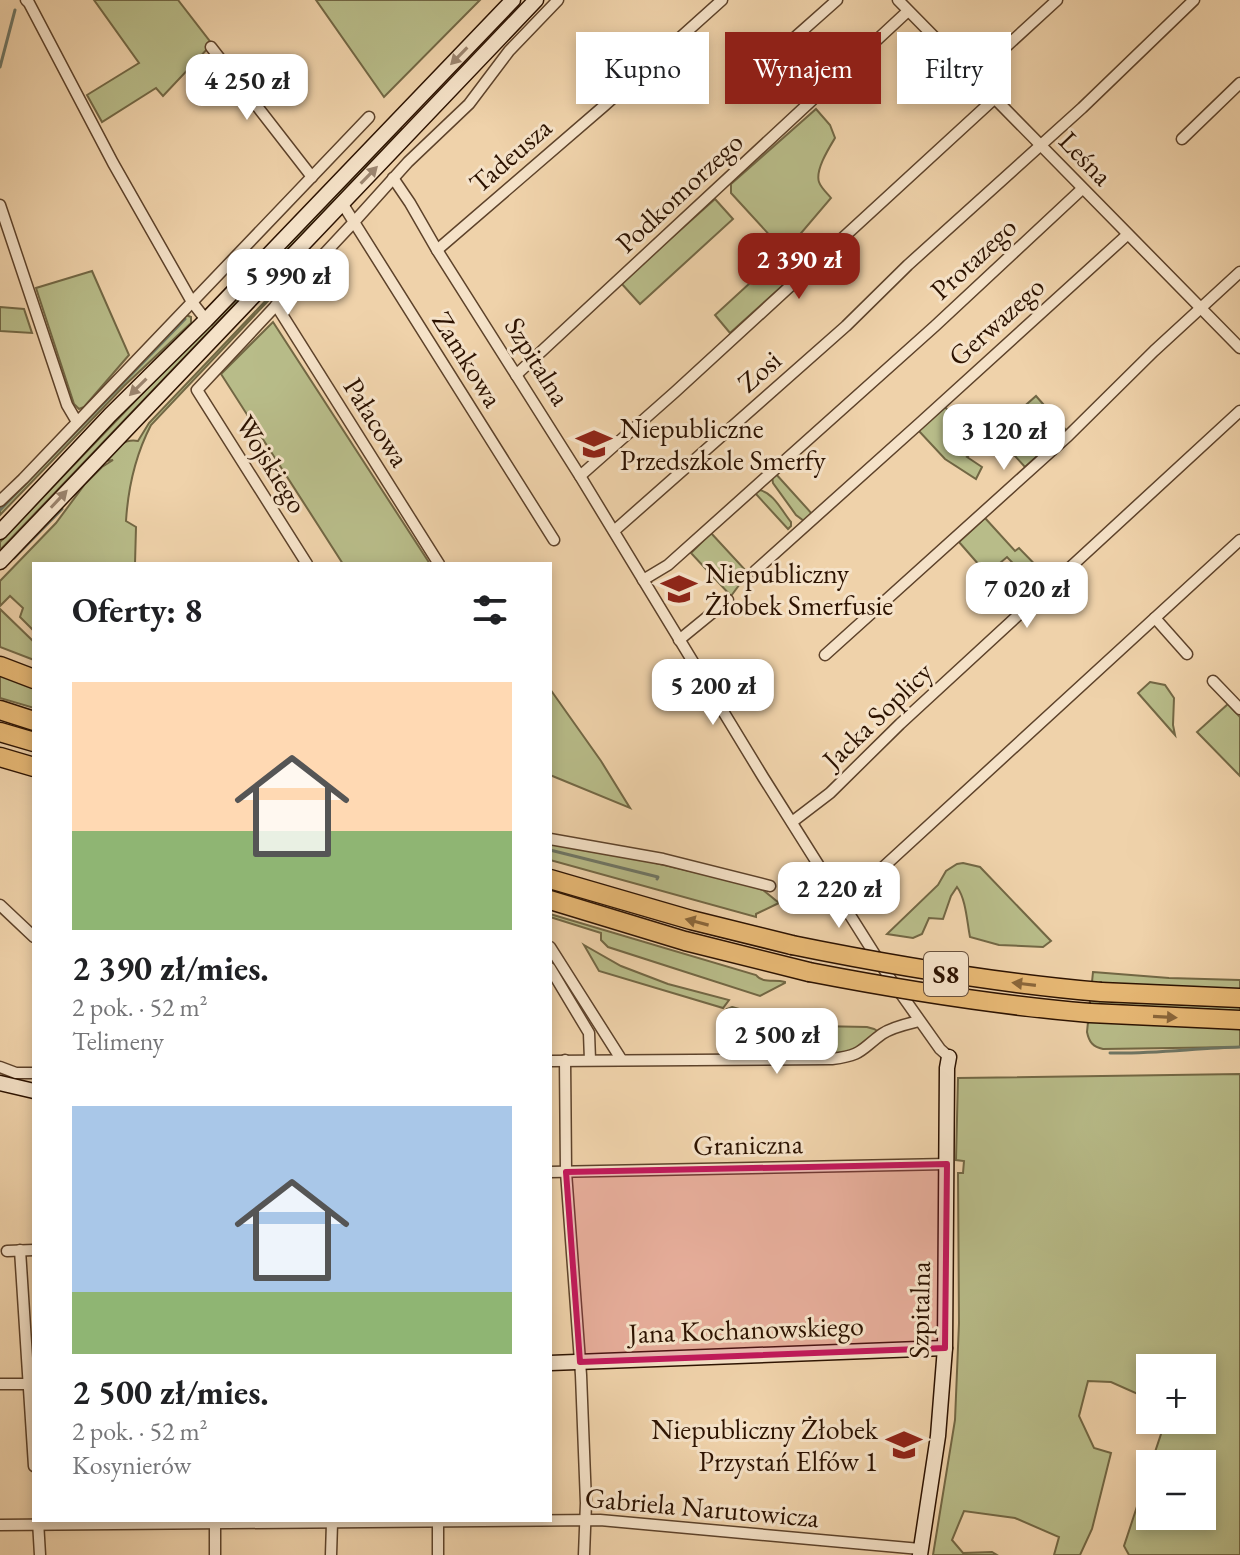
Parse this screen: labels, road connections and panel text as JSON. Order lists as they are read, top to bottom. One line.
{"streets":{"highway":["S8"],"main road":["Szpitalna","Jana Kochanowskiego"],"street":["Tadeusza","Leśna","Podkomorzego","Protazego","Gerwazego","Zamkowa","Zosi","Pałacowa","Wojskiego","Jacka Soplicy","Graniczna","Gabriela Narutowicza"]},"crossings":[["Tadeusza","Szpitalna"],["Leśna","Podkomorzego"],["Leśna","Protazego"],["Leśna","Gerwazego"],["Leśna","Zosi"],["Podkomorzego","Szpitalna"],["Protazego","Szpitalna"],["Szpitalna","Zosi"],["Szpitalna","Jacka Soplicy"],["Szpitalna","Graniczna"],["Szpitalna","Jana Kochanowskiego"],["Szpitalna","Gabriela Narutowicza"],["Pałacowa","Wojskiego"]],"places":{"school or university":["Niepubliczne Przedszkole Smerfy","Niepubliczny Żłobek Smerfusie","Niepubliczny Żłobek Przystań Elfów 1"]},"page":{"chip":["Kupno","Wynajem","Filtry"],"price":["4 250 zł","2 390 zł","5 990 zł","3 120 zł","7 020 zł","5 200 zł","2 220 zł","2 500 zł"],"heading":"Oferty: 8","list":[{"name":"2 390 zł/mies.","note":"2 pok. · 52 m² · Telimeny"},{"name":"2 500 zł/mies.","note":"2 pok. · 52 m² · Kosynierów"}],"map_buttons":["+","−"]}}
